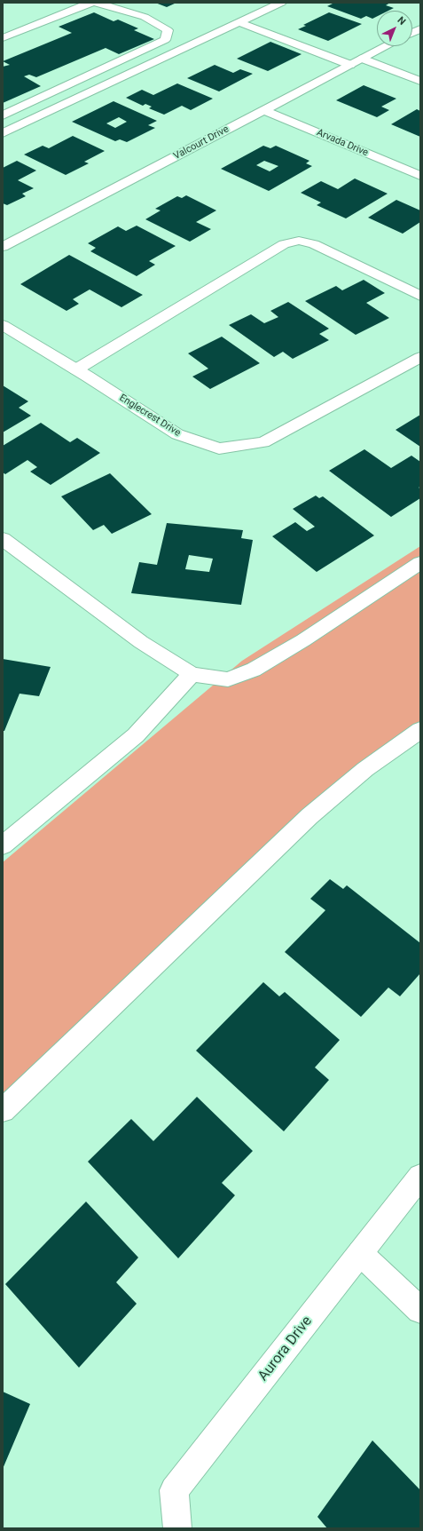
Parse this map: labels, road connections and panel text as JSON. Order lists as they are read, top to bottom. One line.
{"streets":{"street":["Valcourt Drive","Arvada Drive","Englecrest Drive","Aurora Drive"]},"crossings":[["Valcourt Drive","Arvada Drive"]],"north":"top right"}
